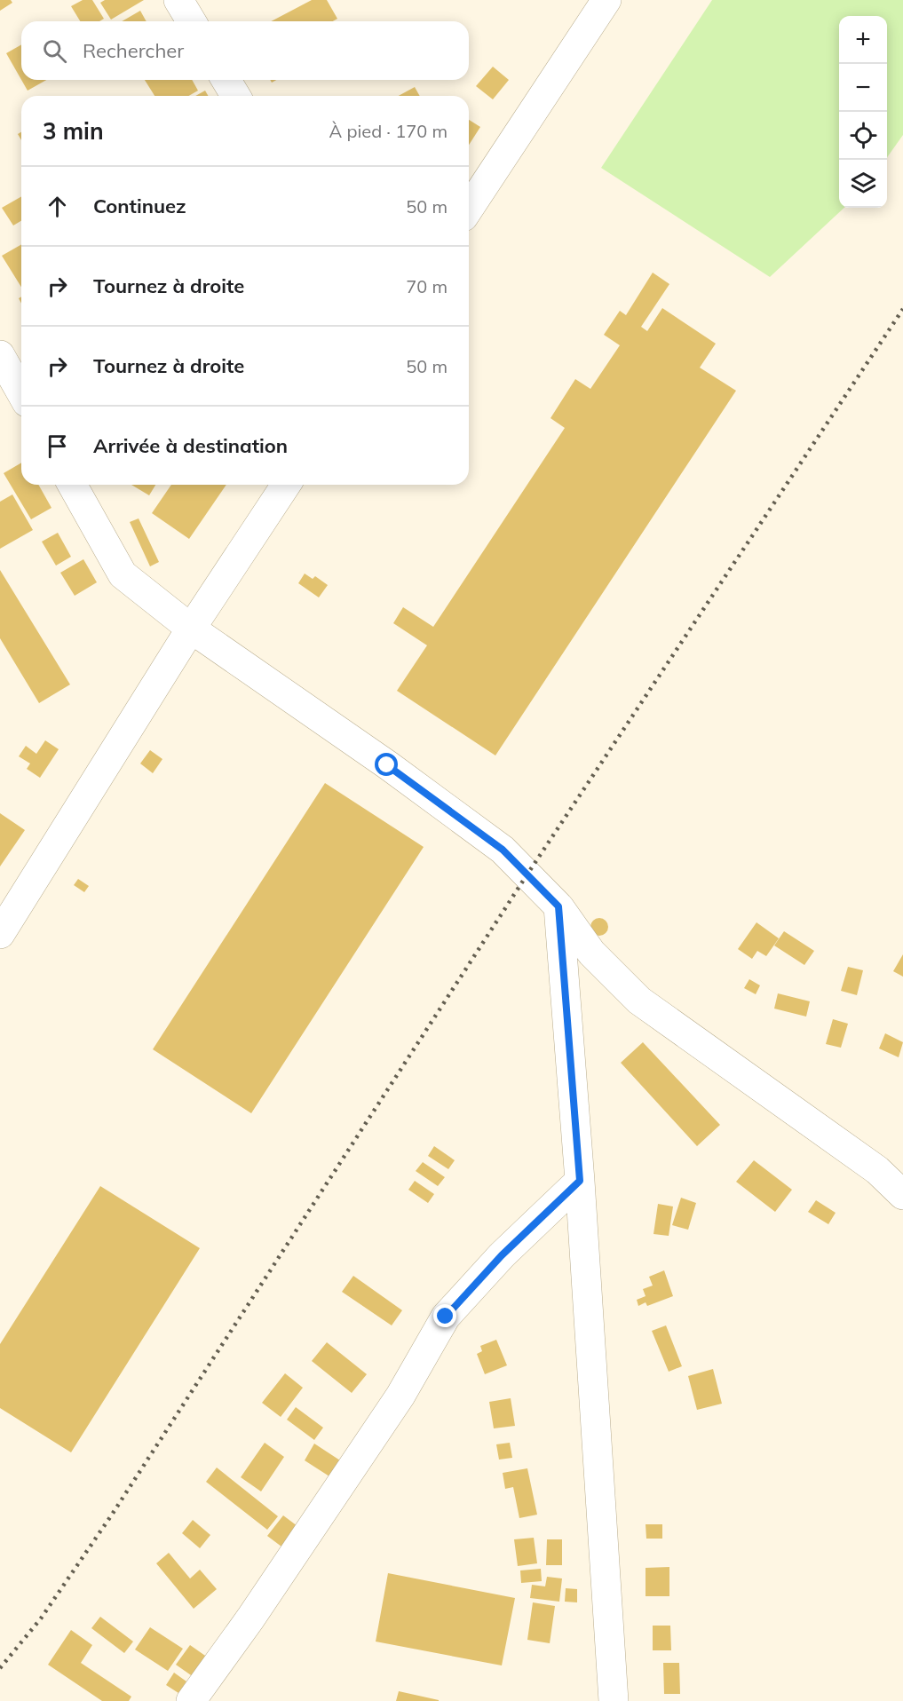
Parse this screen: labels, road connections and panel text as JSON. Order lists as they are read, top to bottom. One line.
{"page":{"map_buttons":["+","−"],"search":"Rechercher","heading":["3 min","À pied · 170 m"],"list":[["Continuez","50 m"],["Tournez à droite","70 m"],["Tournez à droite","50 m"],"Arrivée à destination"]}}
